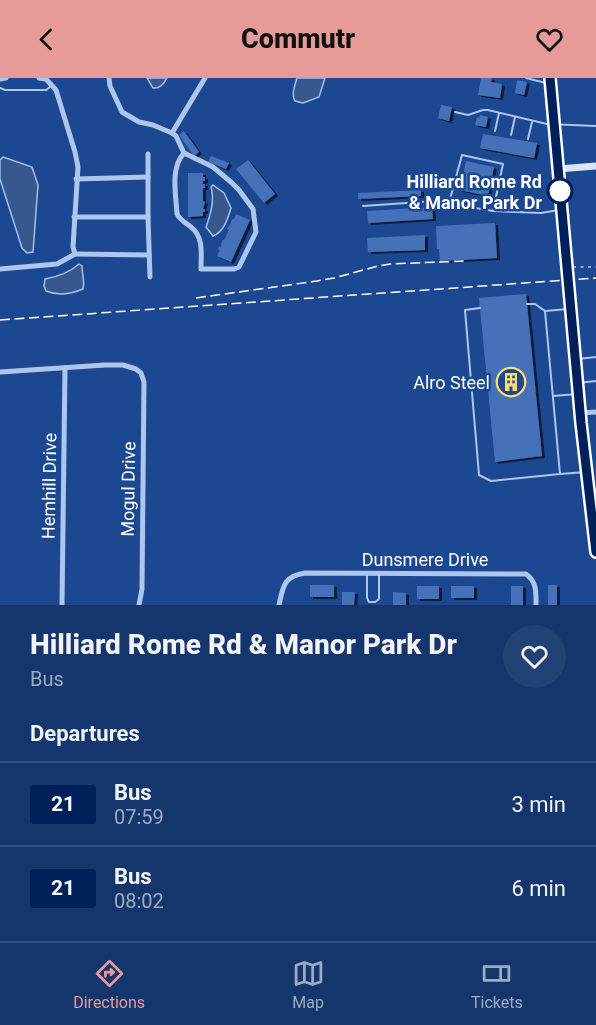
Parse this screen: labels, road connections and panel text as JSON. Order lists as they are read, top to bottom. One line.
{"streets":{"street":["Hemhill Drive","Mogul Drive","Dunsmere Drive"]},"crossings":[["Hemhill Drive","Mogul Drive"]],"places":{"other":["Hilliard Rome Rd & Manor Park Dr"],"building":["Alro Steel"]},"lines":["bus line 21"],"page":{"header":"Commutr","heading":[["Hilliard Rome Rd & Manor Park Dr","Bus"],"Departures"],"list":[{"mark":"21","name":"Bus","note":"07:59","value":"3 min"},{"mark":"21","name":"Bus","note":"08:02","value":"6 min"}],"tabs":["Directions","Map","Tickets"]}}
